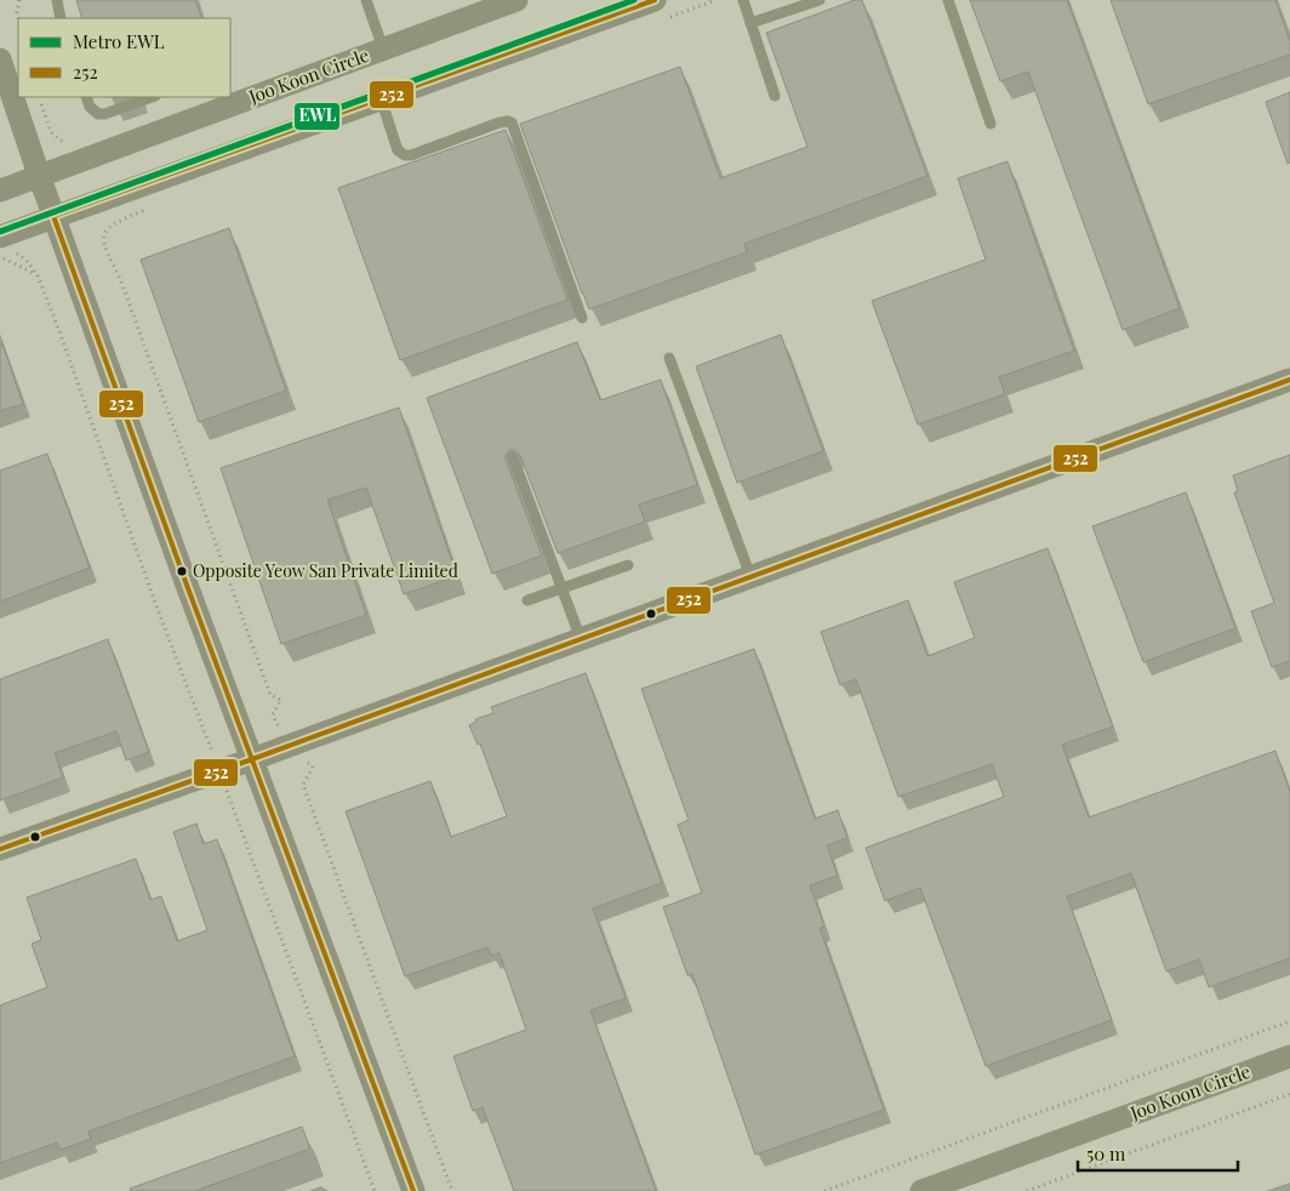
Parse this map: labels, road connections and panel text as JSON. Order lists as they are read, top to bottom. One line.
{"streets":{"street":["Joo Koon Circle"]},"places":["Opposite Yeow San Private Limited"],"lines":["metro line EWL","transit line 252"],"legend":["Metro EWL","252"],"scale_bar":"50 m"}
